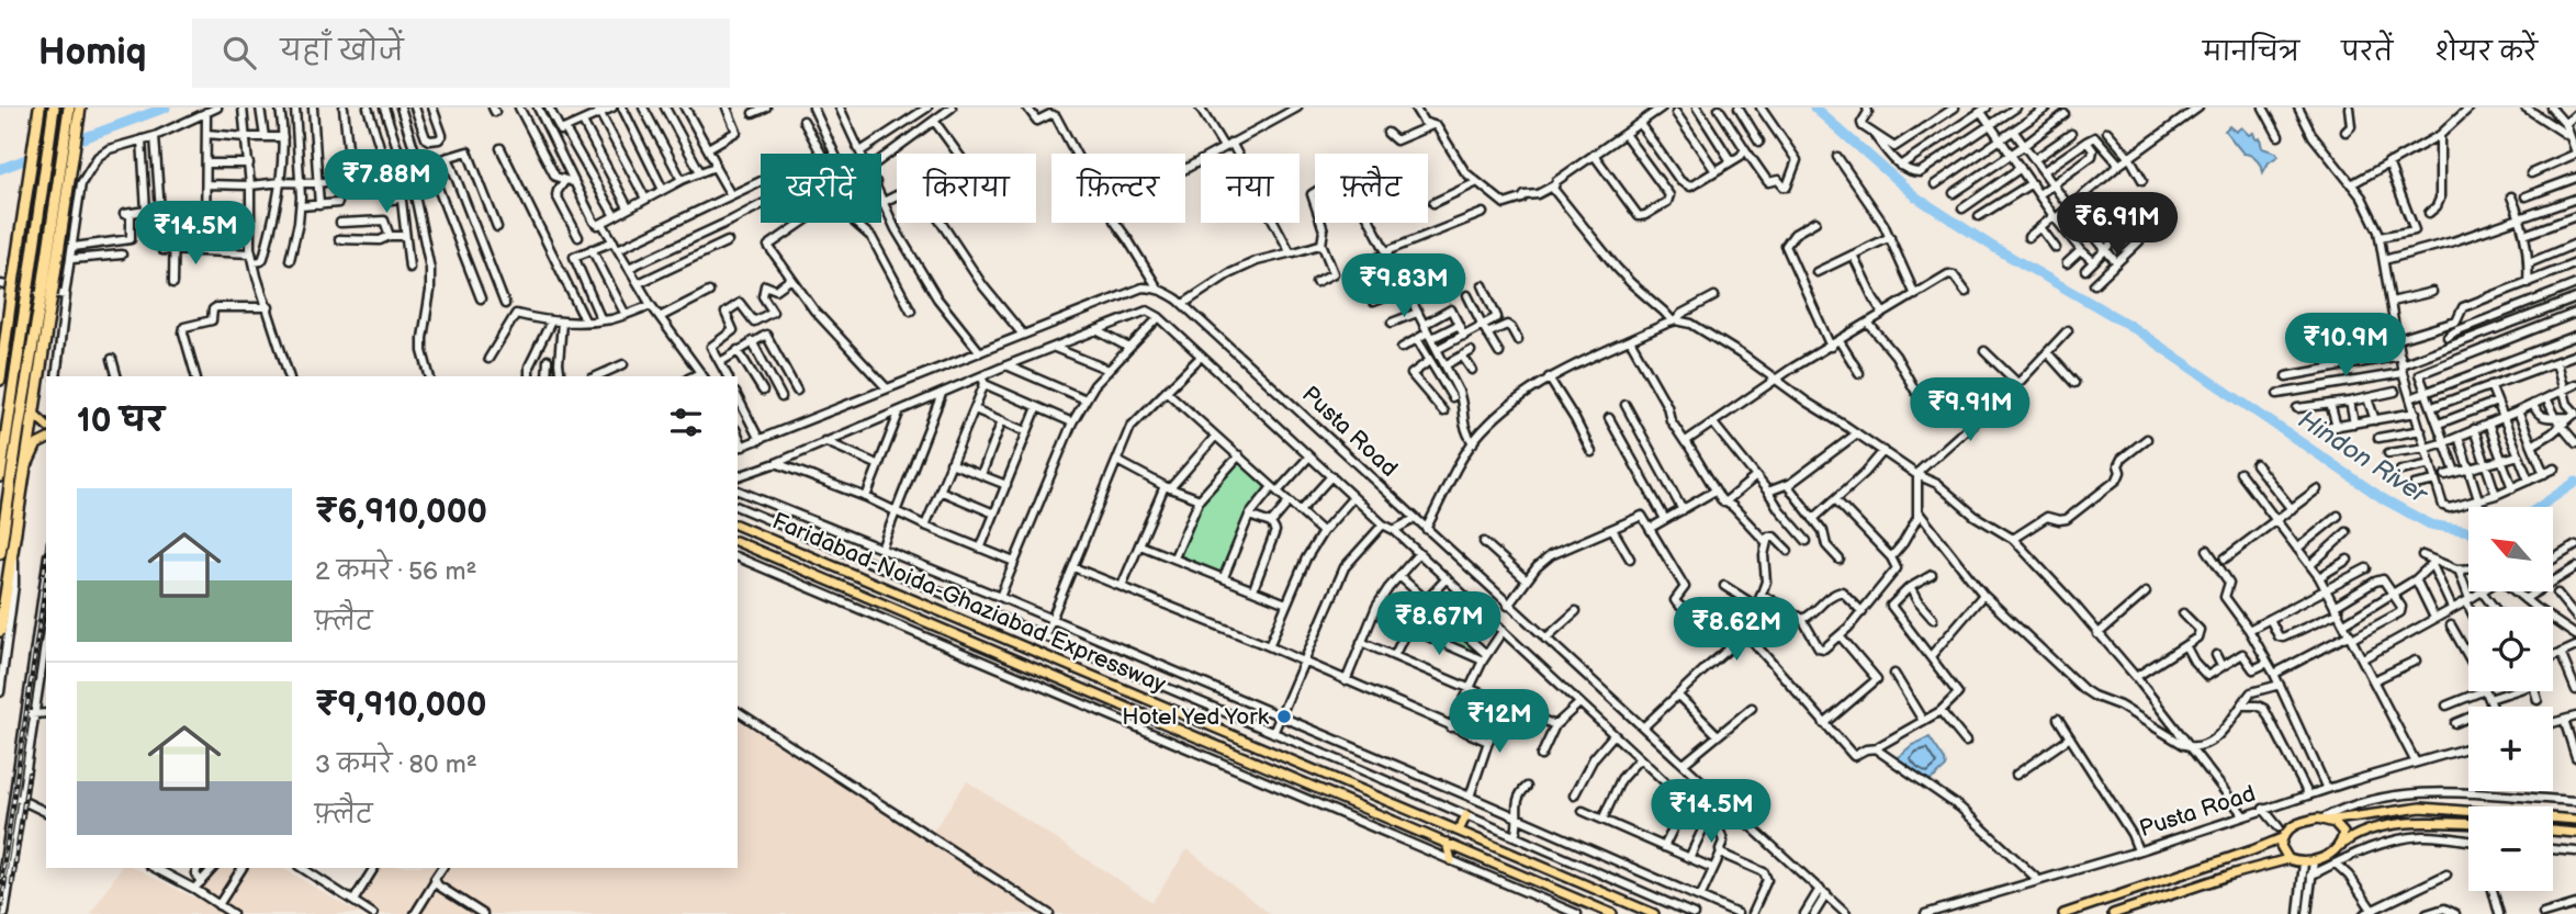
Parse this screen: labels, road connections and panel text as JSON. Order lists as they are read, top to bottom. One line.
{"streets":{"main road":["Faridabad-Noida-Ghaziabad Expressway"],"street":["Pusta Road"]},"water":["Hindon River"],"places":["Hotel Yed York"],"north":"top left","page":{"header":"Homiq","search":"यहाँ खोजें","nav":["मानचित्र","परतें","शेयर करें"],"price":["₹7.88M","₹6.91M","₹14.5M","₹9.83M","₹10.9M","₹9.91M","₹8.67M","₹8.62M","₹12M","₹14.5M"],"chip":["खरीदें","किराया","फ़िल्टर","नया","फ़्लैट"],"heading":"10 घर","list":[{"name":"₹6,910,000","note":"2 कमरे · 56 m² · फ़्लैट"},{"name":"₹9,910,000","note":"3 कमरे · 80 m² · फ़्लैट"}],"map_buttons":["+","−"]}}
